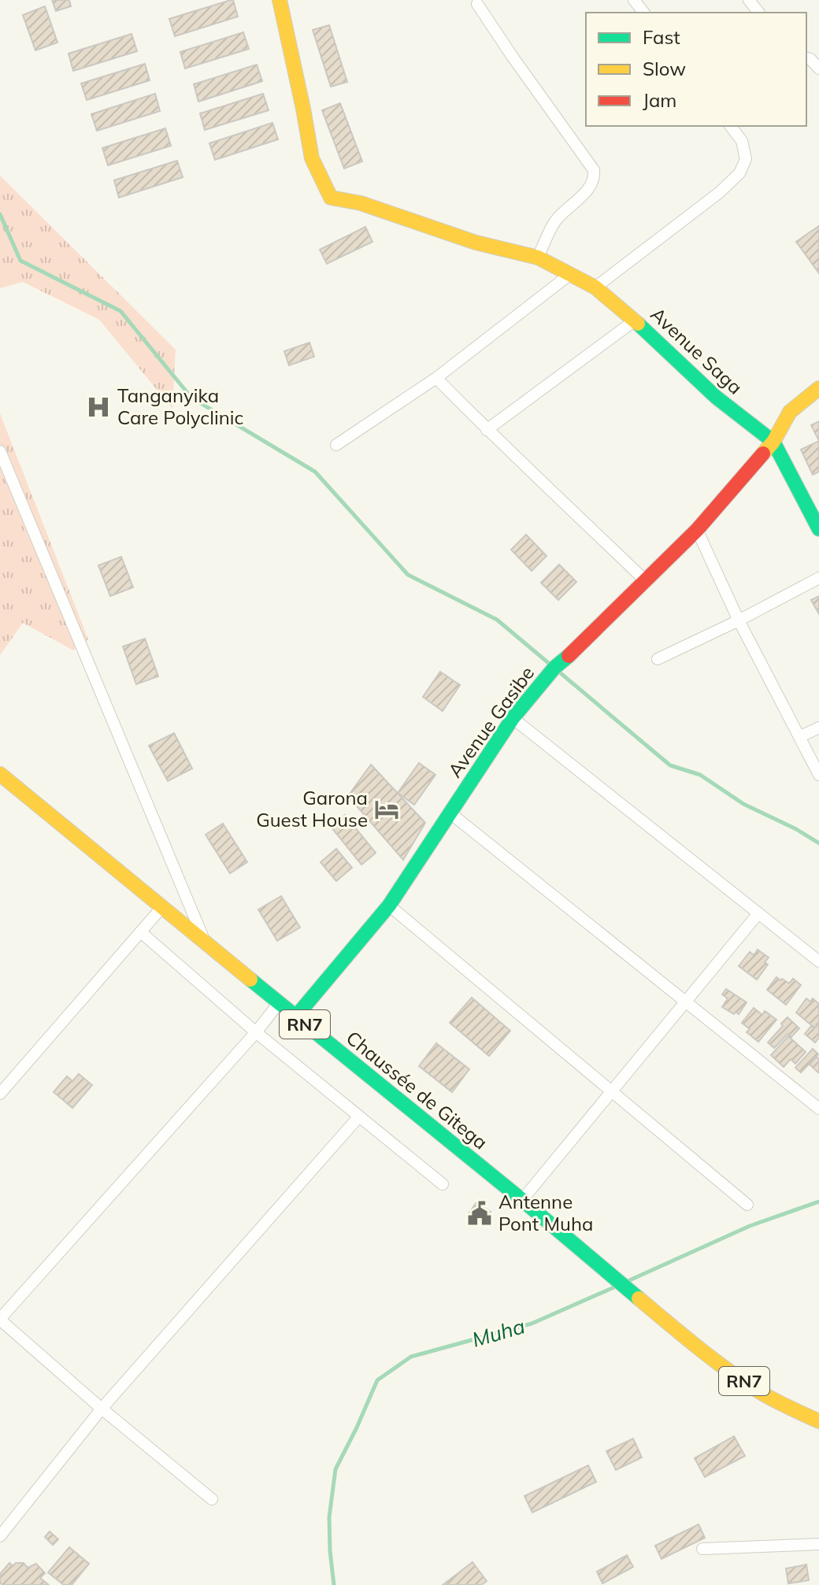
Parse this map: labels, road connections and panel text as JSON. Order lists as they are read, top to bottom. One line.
{"streets":{"street":["Avenue Saga","Avenue Gasibe","RN7","Chaussée de Gitega"]},"crossings":[["Avenue Saga","Avenue Gasibe"],["Avenue Gasibe","Chaussée de Gitega"]],"water":["Muha"],"places":{"hospital":["Tanganyika Care Polyclinic"],"hotel":["Garona Guest House"],"public building":["Antenne Pont Muha"]},"legend":["Fast","Slow","Jam"]}
